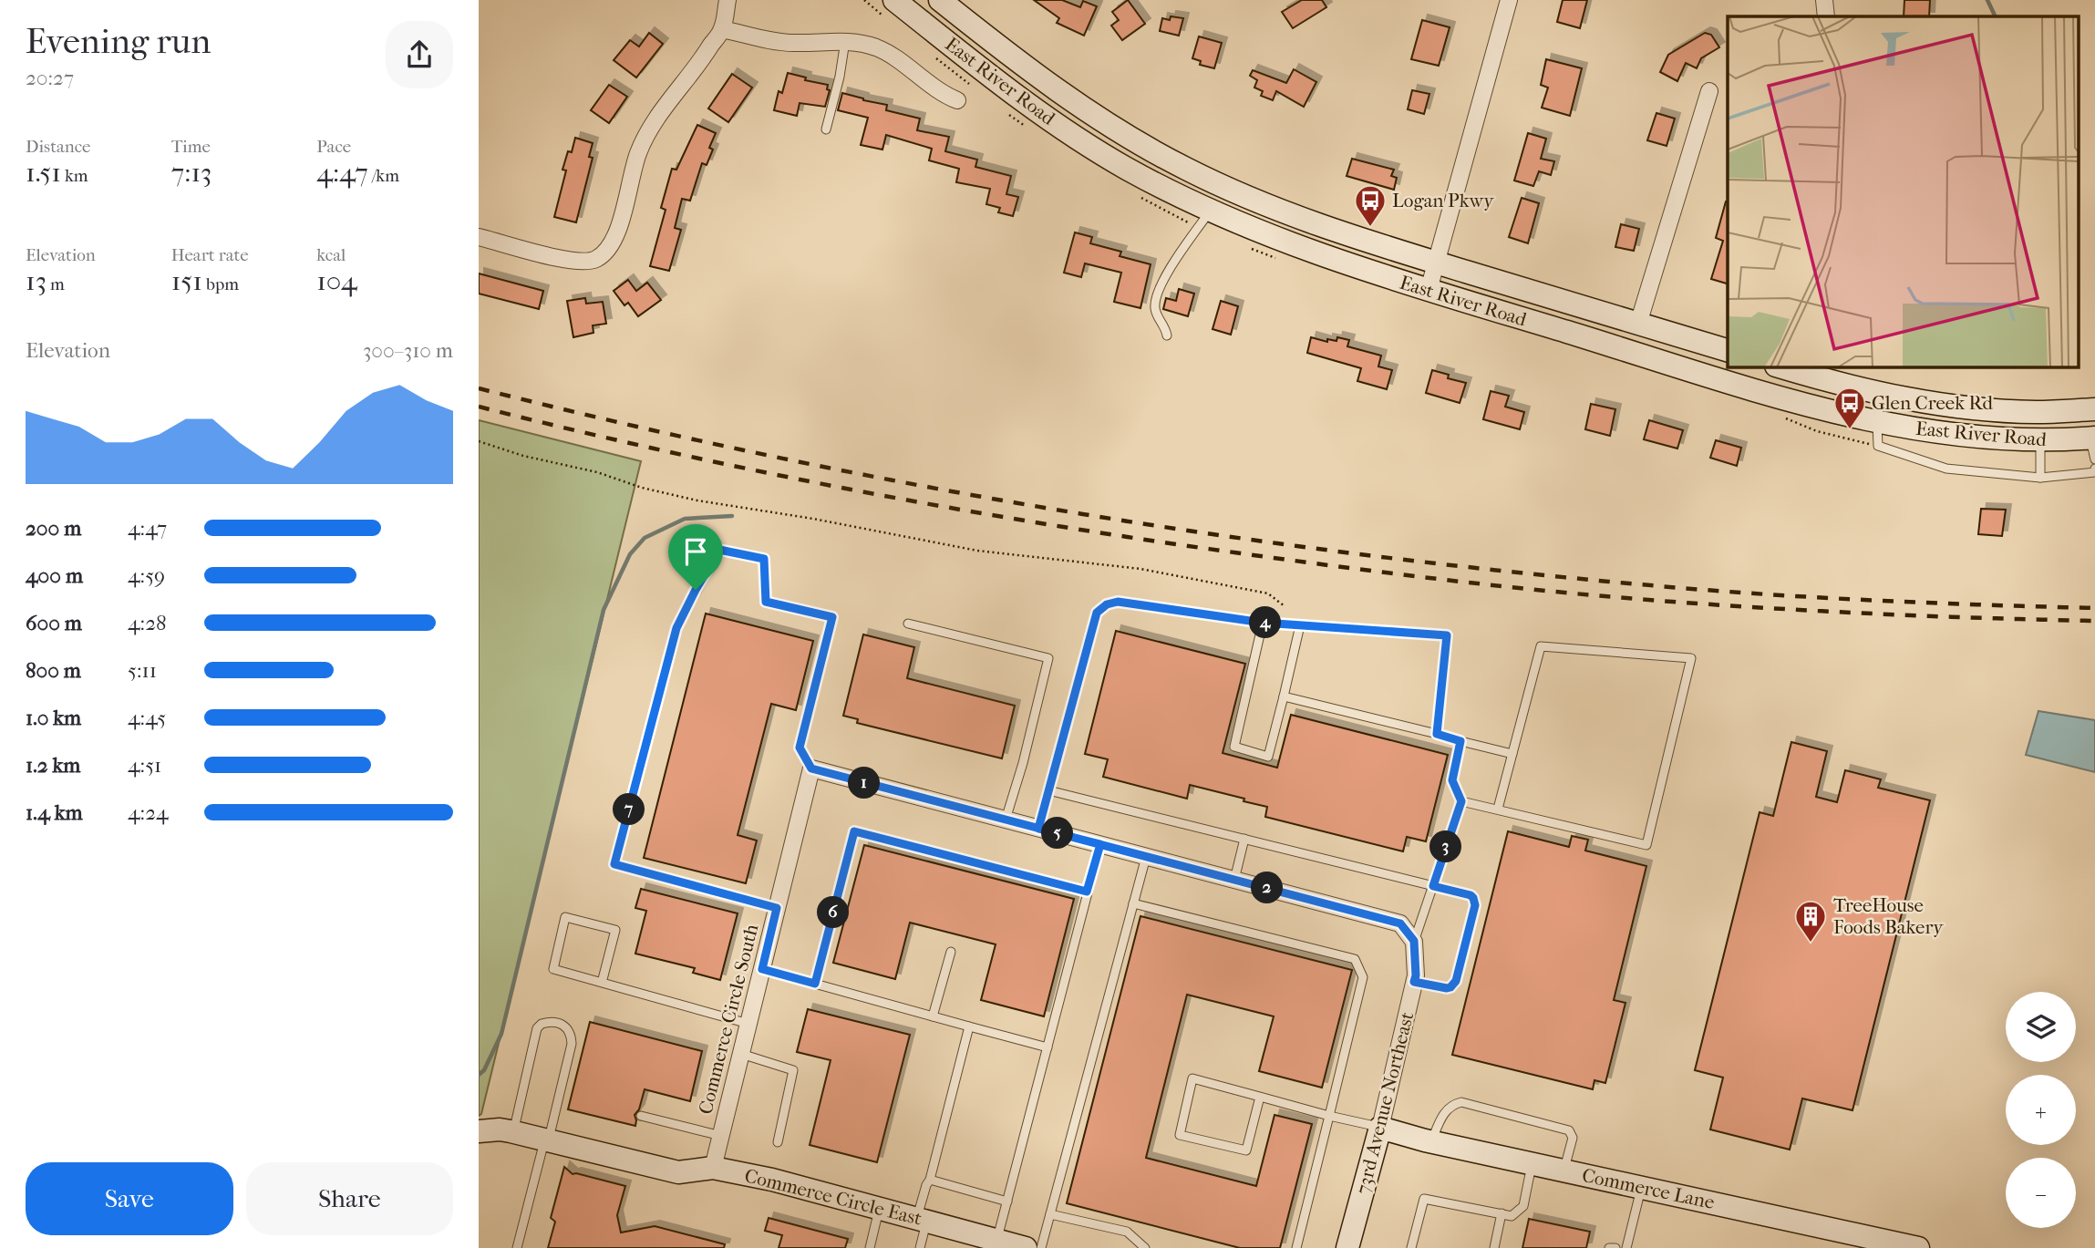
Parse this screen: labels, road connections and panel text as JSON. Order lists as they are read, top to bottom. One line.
{"streets":{"main road":["East River Road","73rd Avenue Northeast","Commerce Lane","Commerce Circle East"],"street":["Commerce Circle South"]},"crossings":[["Commerce Circle South","Commerce Circle East"],["73rd Avenue Northeast","Commerce Lane"]],"places":{"bus stop":["Logan Pkwy","Glen Creek Rd"],"building":["TreeHouse Foods Bakery"]},"page":{"heading":["Evening run","20:27"],"stats":[["Distance","1.51 km"],["Time","7:13"],["Pace","4:47 /km"],["Elevation","13 m"],["Heart rate","151 bpm"],["kcal","104"]],"chart":["Elevation","300–310 m"],"list":[{"name":"200 m","note":"4:47"},{"name":"400 m","note":"4:59"},{"name":"600 m","note":"4:28"},{"name":"800 m","note":"5:11"},{"name":"1.0 km","note":"4:45"},{"name":"1.2 km","note":"4:51"},{"name":"1.4 km","note":"4:24"}],"pins":["4","1","7","5","3","2","6"],"map_buttons":["+","−"],"buttons":["Save","Share"]}}
